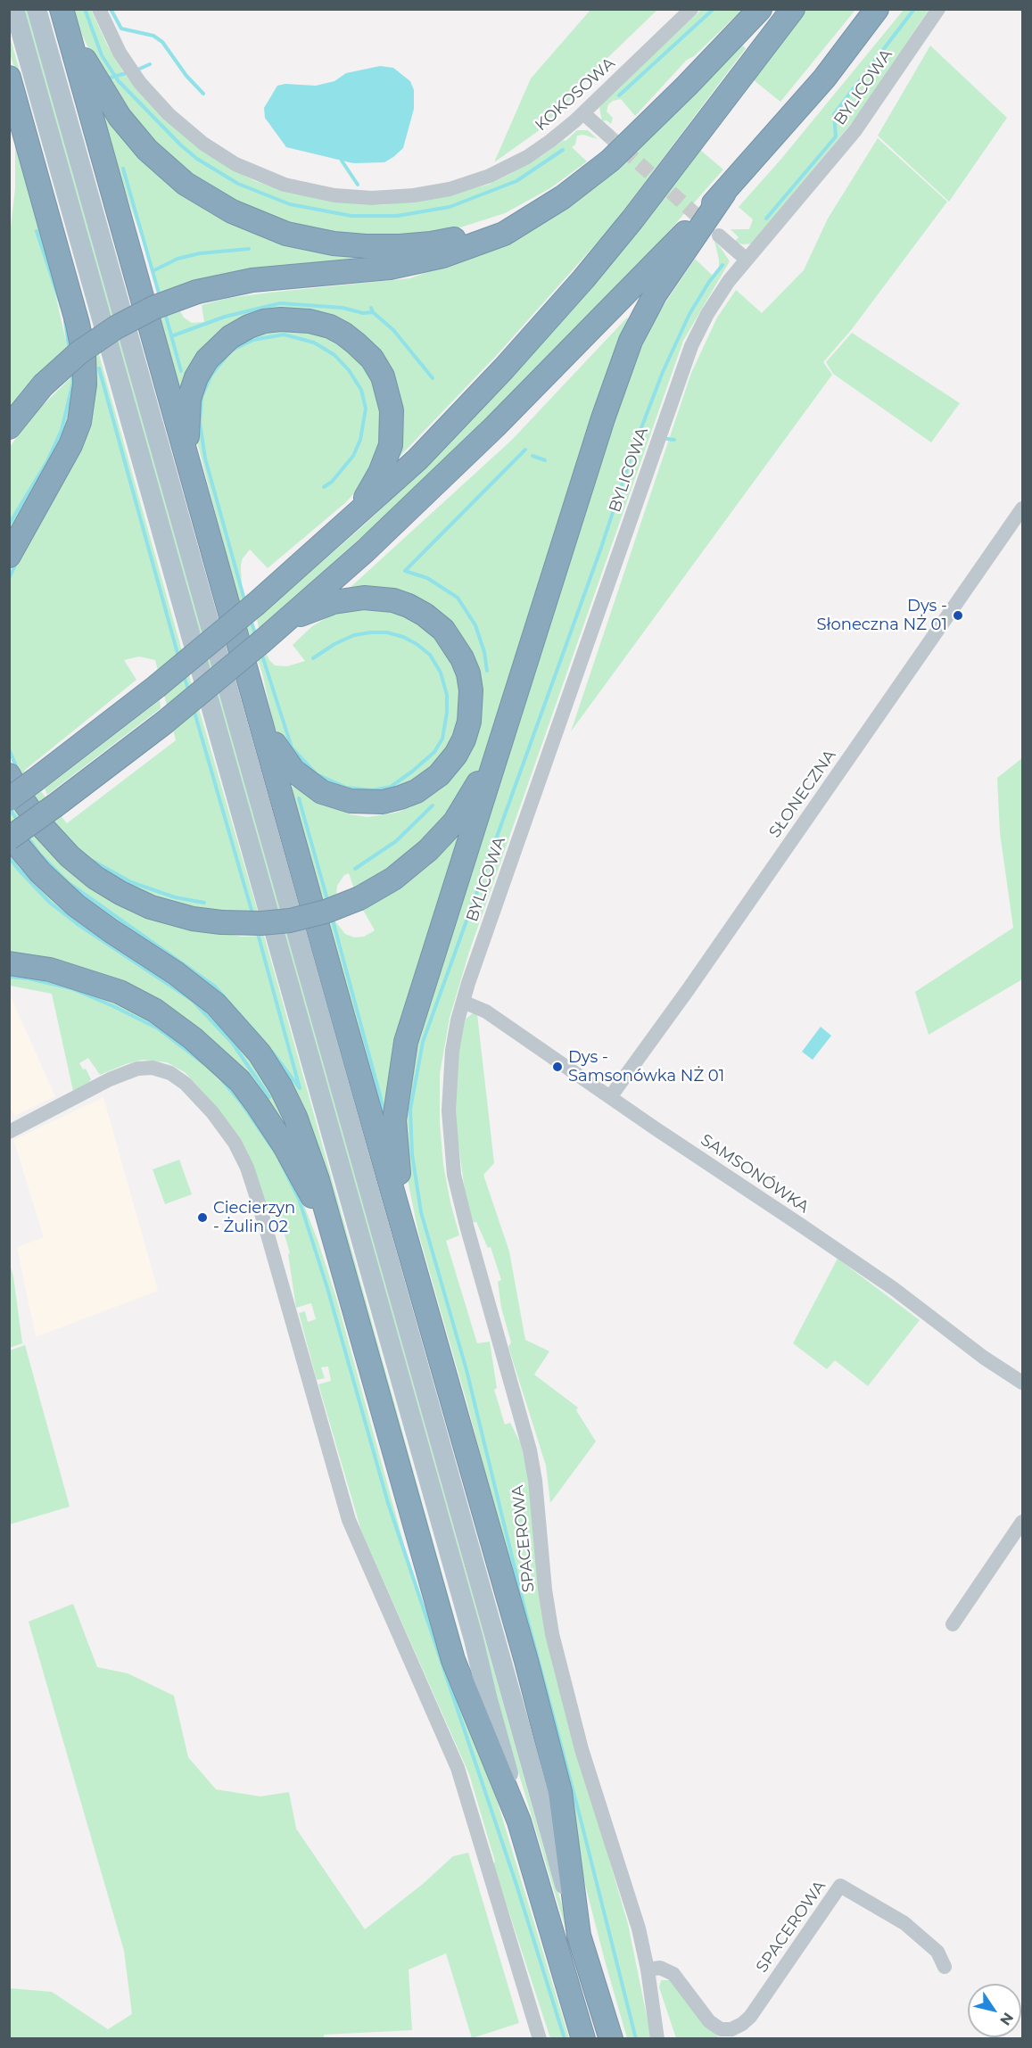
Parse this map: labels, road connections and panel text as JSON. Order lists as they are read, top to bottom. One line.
{"streets":{"street":["BYLICOWA","KOKOSOWA","SŁONECZNA","SAMSONÓWKA","SPACEROWA"]},"crossings":[["BYLICOWA","SAMSONÓWKA"],["BYLICOWA","SPACEROWA"],["SŁONECZNA","SAMSONÓWKA"],["SAMSONÓWKA","SPACEROWA"]],"places":["Dys - Słoneczna NŻ 01","Dys - Samsonówka NŻ 01","Ciecierzyn - Żulin 02"],"north":"bottom right"}
